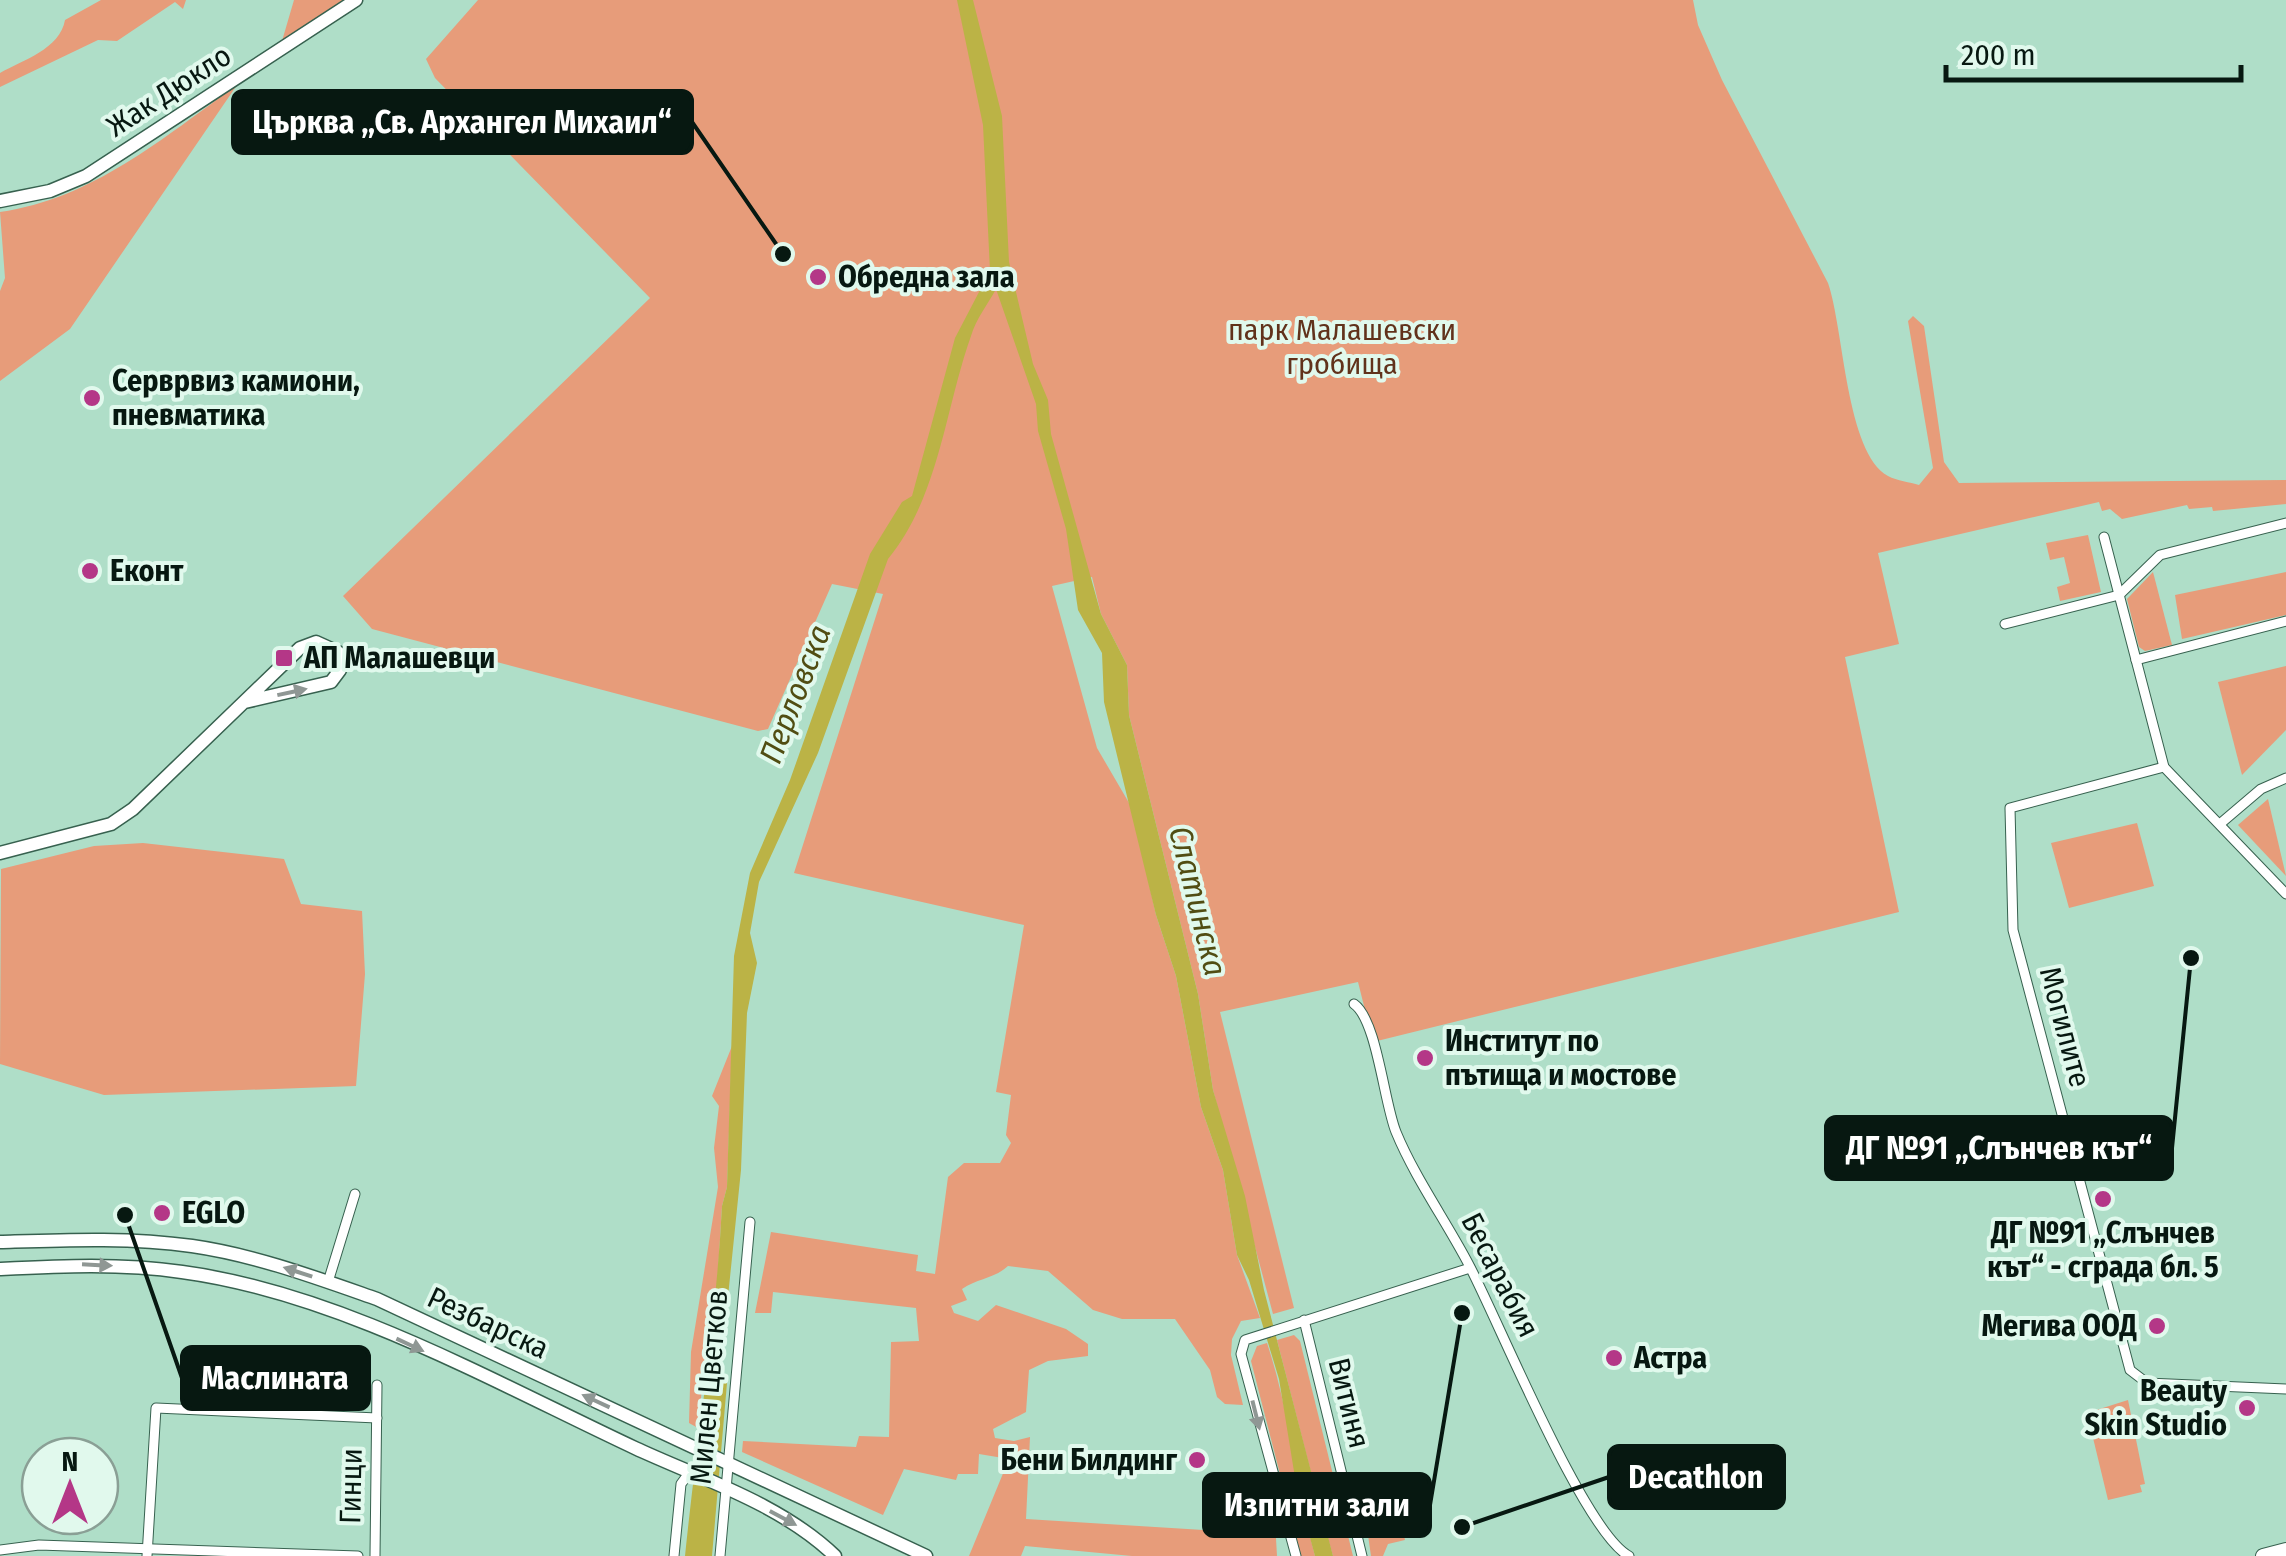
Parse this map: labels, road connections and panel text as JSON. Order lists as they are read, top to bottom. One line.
{"streets":{"street":["Жак Дюкло","Могилите","Бесарабия","Резбарска","Милен Цветков","Витиня","Гинци"]},"crossings":[["Резбарска","Милен Цветков"]],"water":["Перловска","Слатинска"],"parks":["парк Малашевски гробища"],"places":{"other":["Църква „Св. Архангел Михаил“","Обредна зала","Серврвиз камиони, пневматика","Еконт","ДГ №91 „Слънчев кът“","Институт по пътища и мостове","ДГ №91 „Слънчев кът“ - сграда бл. 5","EGLO","Маслината","Изпитни зали","Мегива ООД","Астра","Beauty Skin Studio","Бени Билдинг","Decathlon"],"transit":["АП Малашевци"]},"scale_bar":"200 m","north":"top"}
